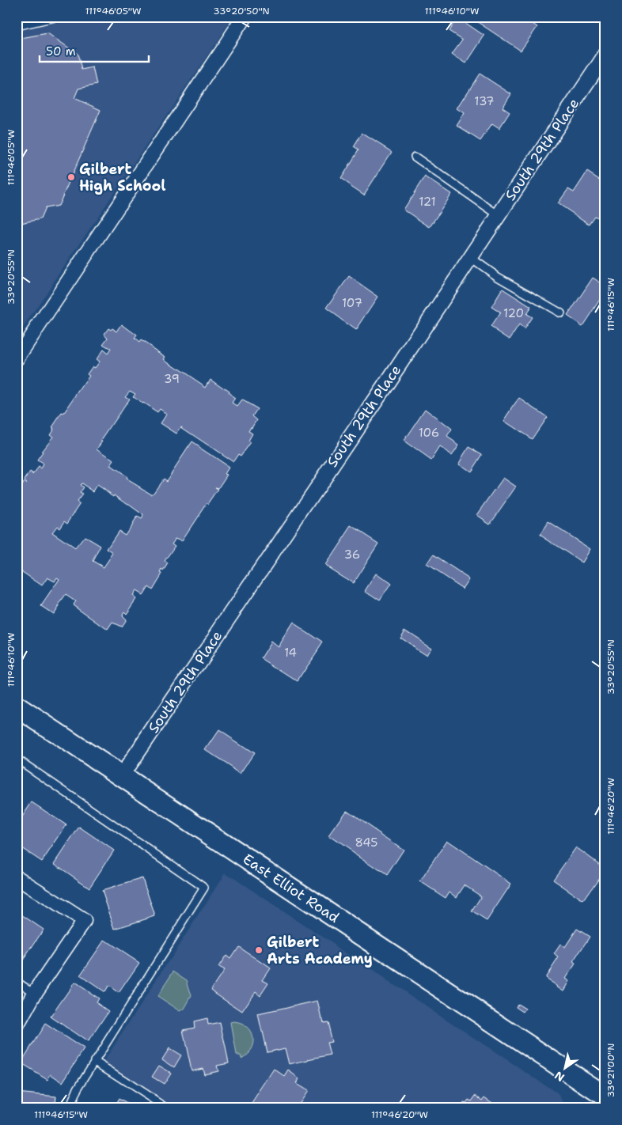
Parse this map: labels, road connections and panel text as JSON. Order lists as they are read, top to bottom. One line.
{"streets":{"main road":["East Elliot Road"],"street":["South 29th Place"]},"crossings":[["South 29th Place","East Elliot Road"]],"places":["Gilbert High School","Gilbert Arts Academy"],"house_numbers":["137","121","107","120","39","106","36","14","845"],"scale_bar":"50 m","north":"bottom left","coordinates":["111°46'05\"W","33°20'50\"N","111°46'10\"W","33°20'55\"N","111°46'15\"W","111°46'20\"W","33°21'00\"N"]}
